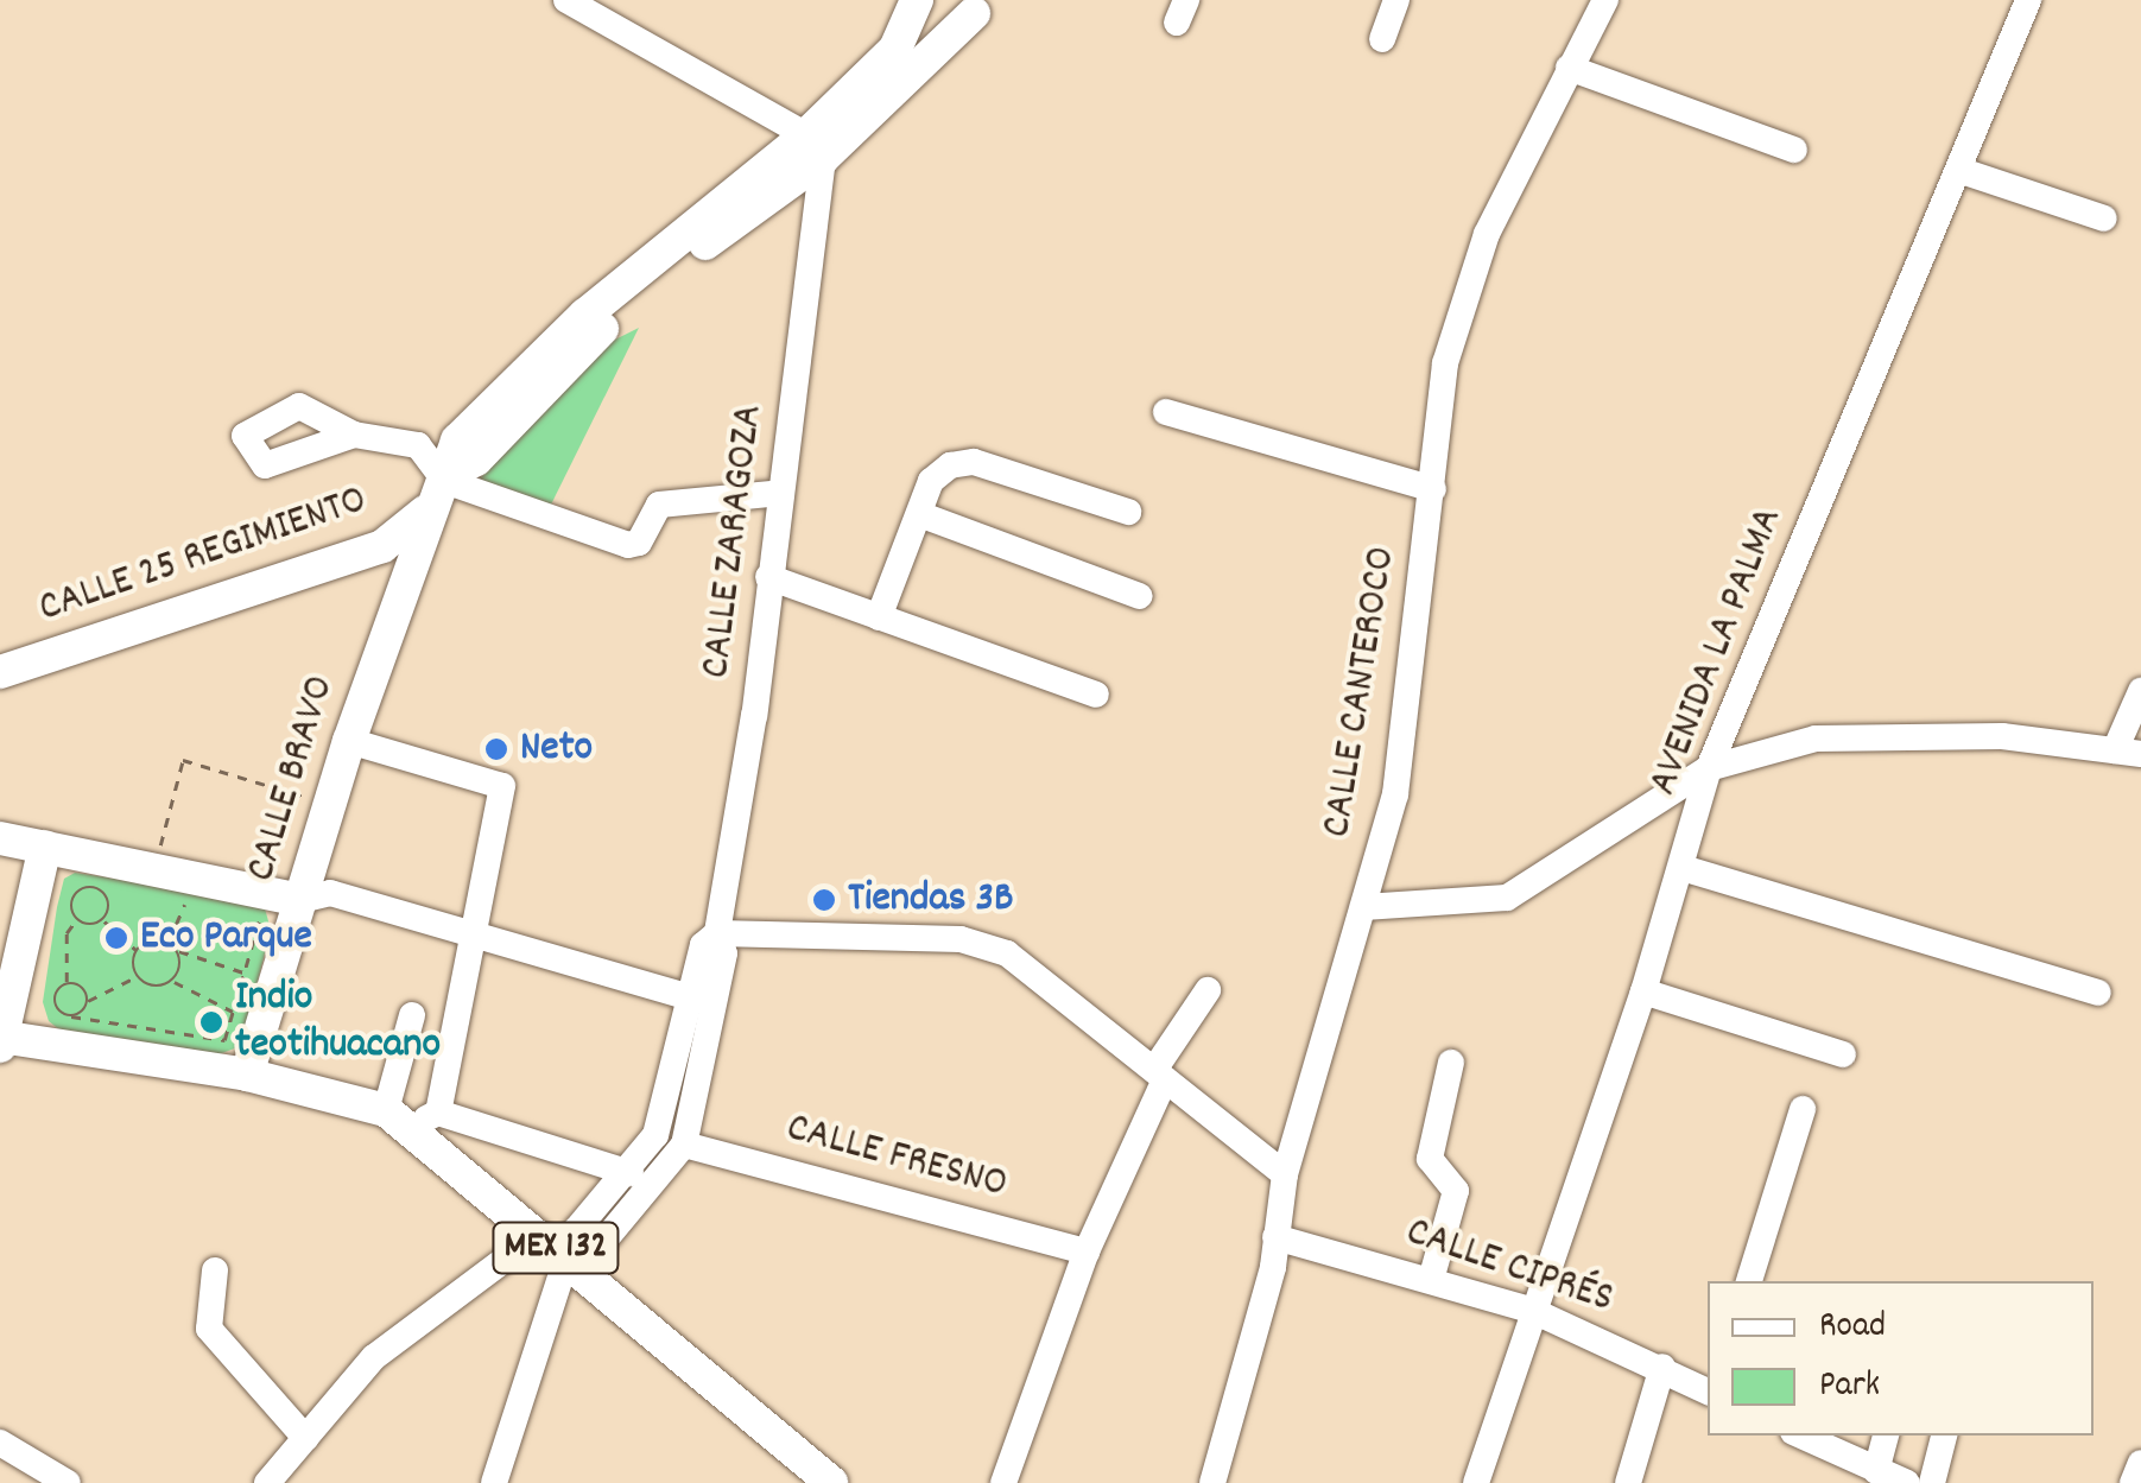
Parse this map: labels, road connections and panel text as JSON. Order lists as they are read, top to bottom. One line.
{"streets":{"main road":["CALLE 25 REGIMIENTO","CALLE BRAVO","MEX 132"],"street":["CALLE ZARAGOZA","AVENIDA LA PALMA","CALLE CANTEROCO","CALLE FRESNO","CALLE CIPRÉS"]},"crossings":[["CALLE ZARAGOZA","CALLE FRESNO"],["CALLE ZARAGOZA","MEX 132"],["CALLE 25 REGIMIENTO","CALLE BRAVO"],["AVENIDA LA PALMA","CALLE CIPRÉS"],["CALLE CANTEROCO","CALLE CIPRÉS"],["CALLE BRAVO","MEX 132"]],"places":["Neto","Tiendas 3B","Eco Parque","Indio teotihuacano"],"legend":["Road","Park"]}
